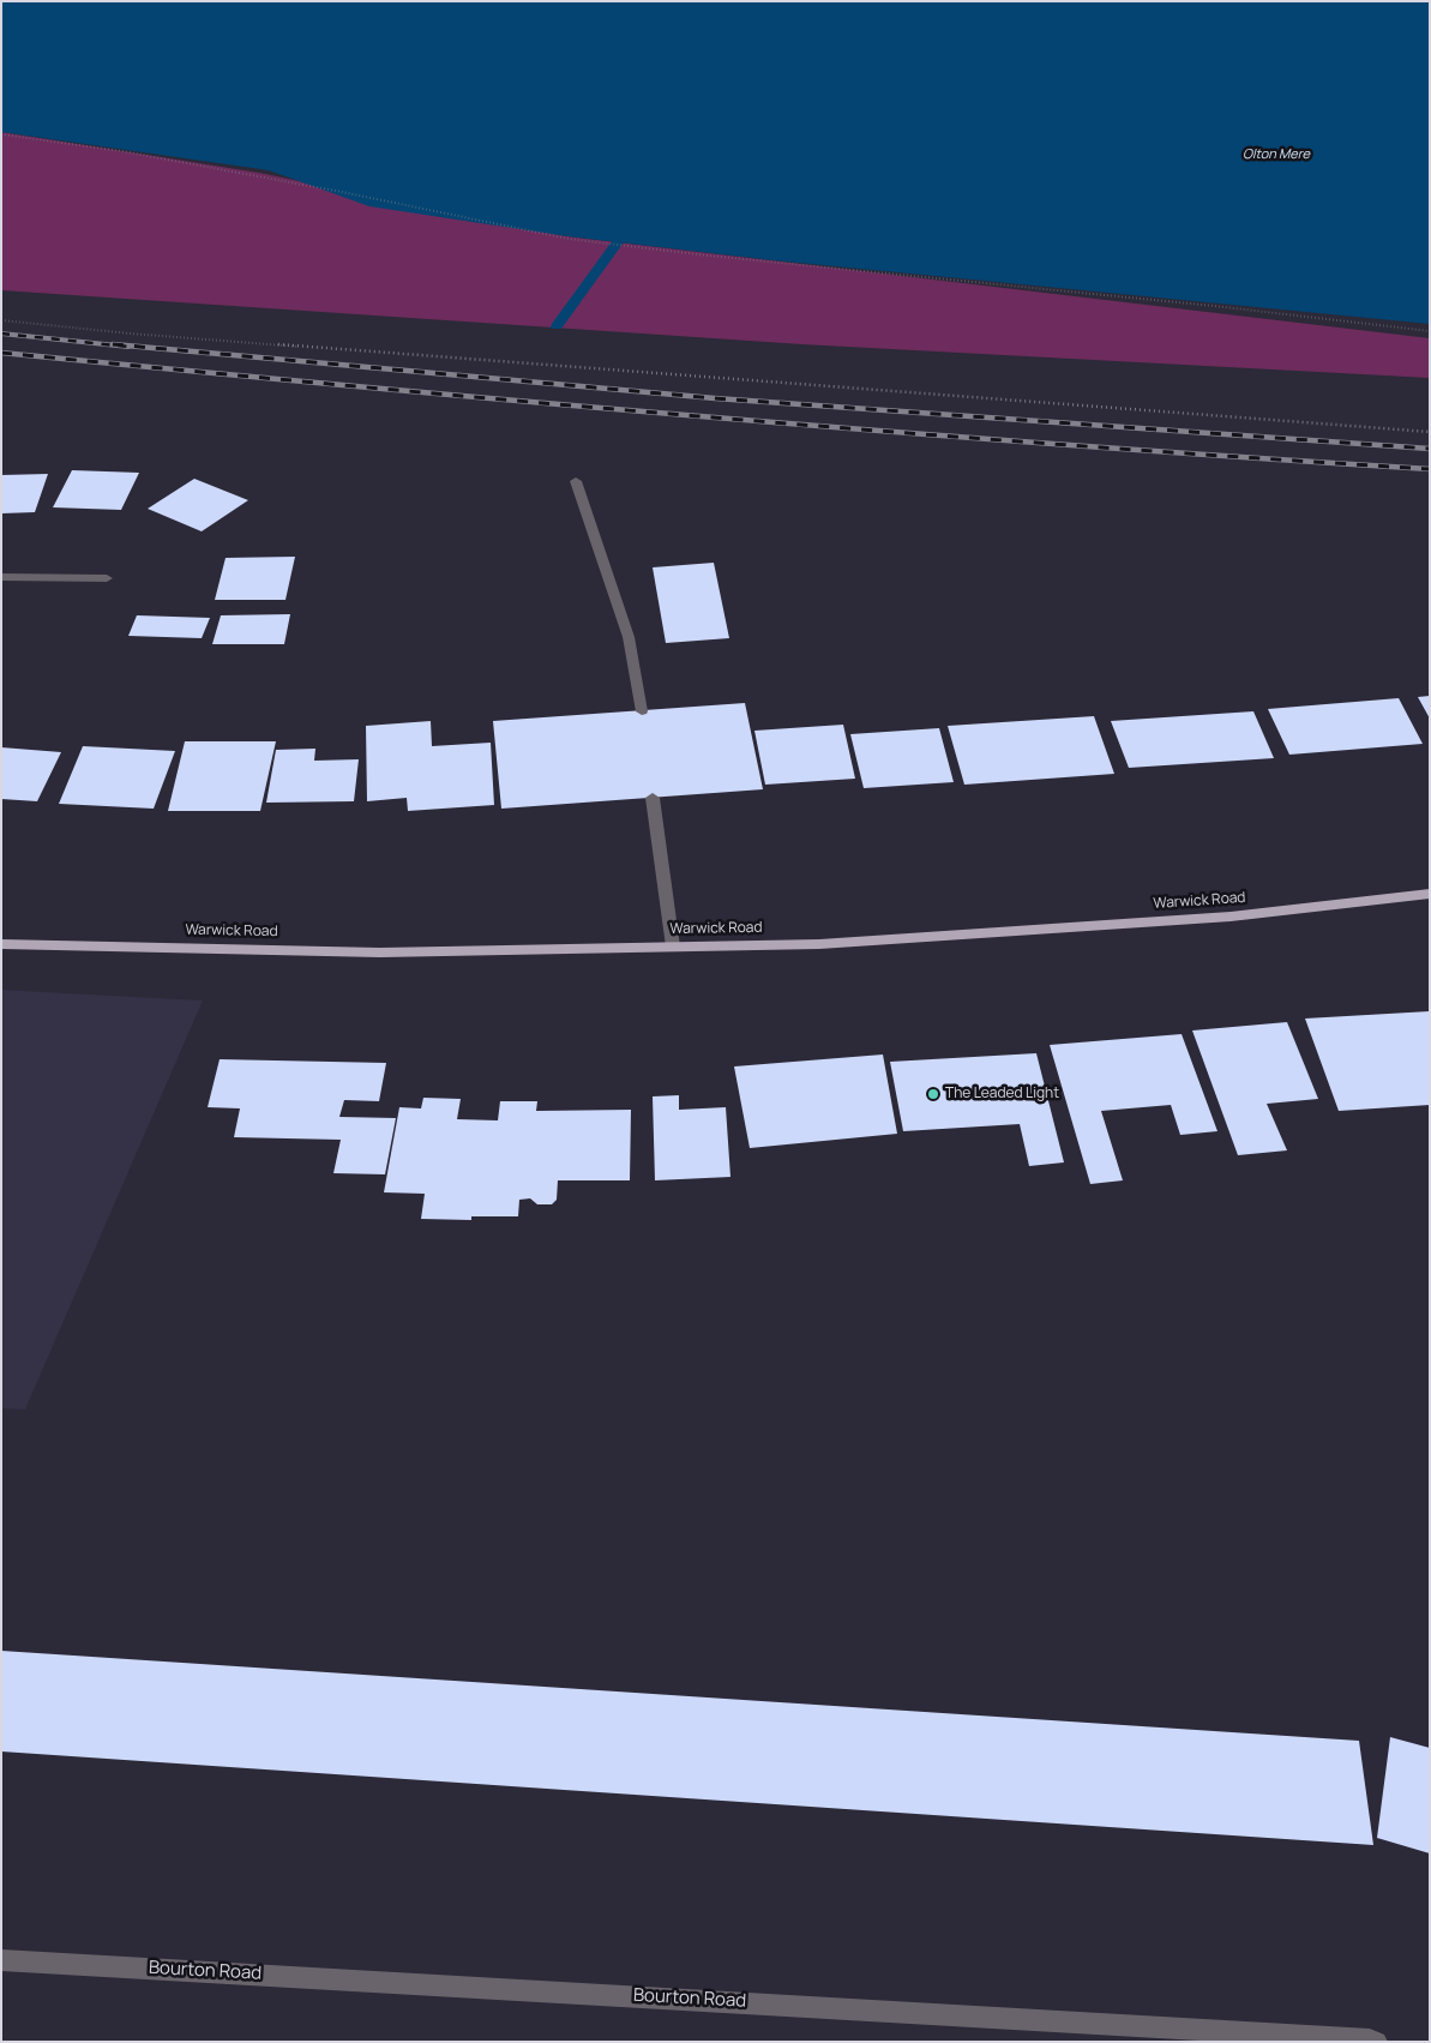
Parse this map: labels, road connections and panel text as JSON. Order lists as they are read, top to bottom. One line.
{"streets":{"highway":["Warwick Road"],"street":["Bourton Road"]},"water":["Olton Mere"],"places":["The Leaded Light"]}
